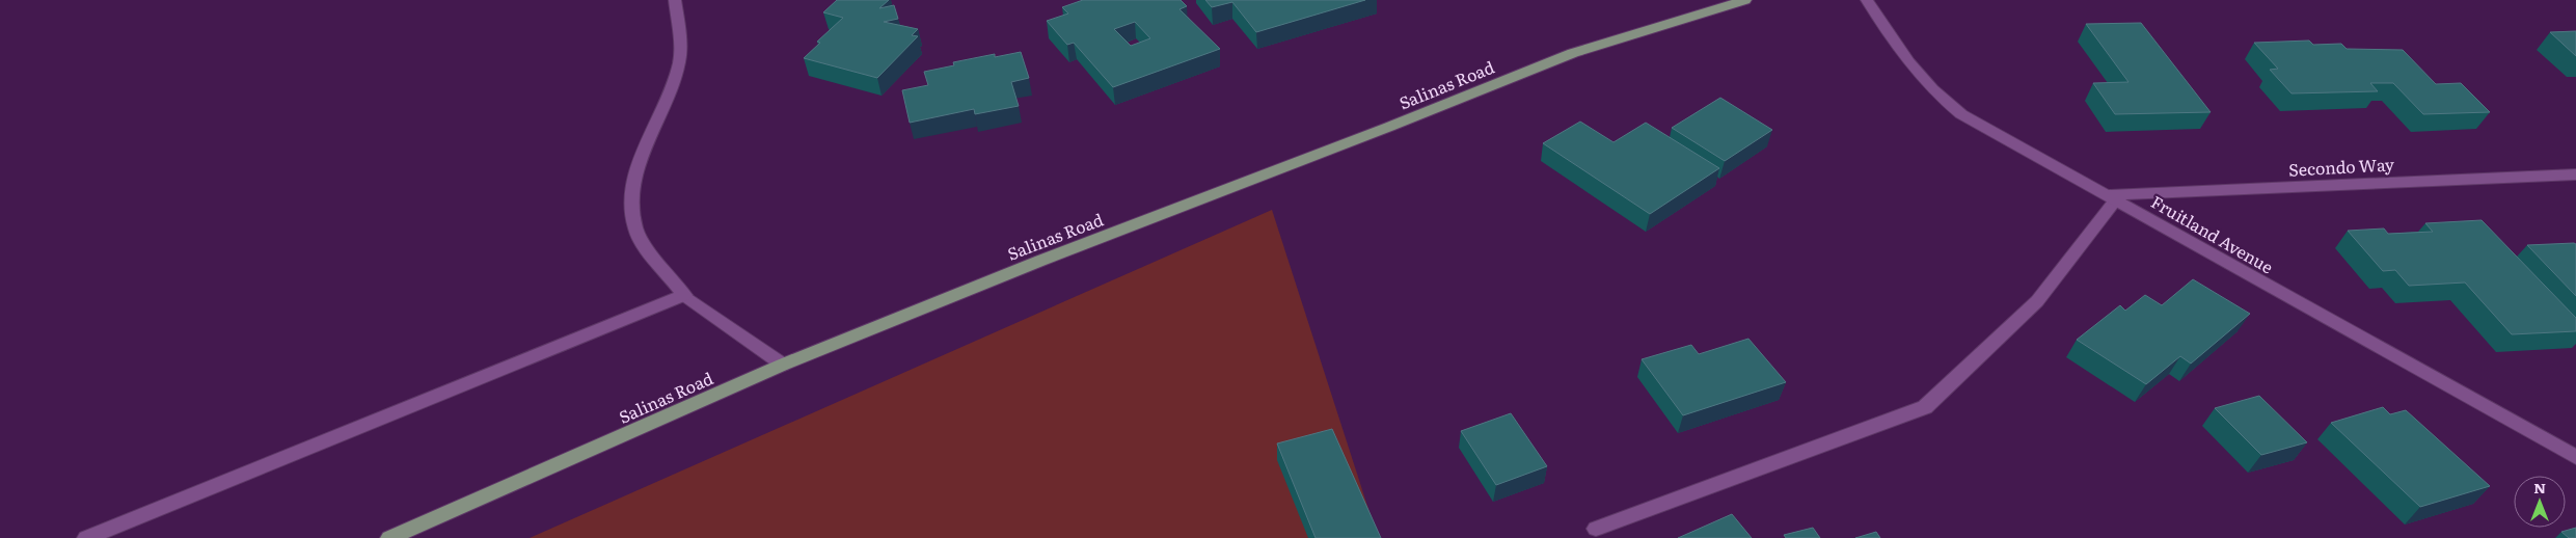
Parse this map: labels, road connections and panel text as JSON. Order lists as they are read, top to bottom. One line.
{"streets":{"main road":["Salinas Road"],"street":["Secondo Way","Fruitland Avenue"]},"crossings":[["Secondo Way","Fruitland Avenue"]],"north":"top"}
